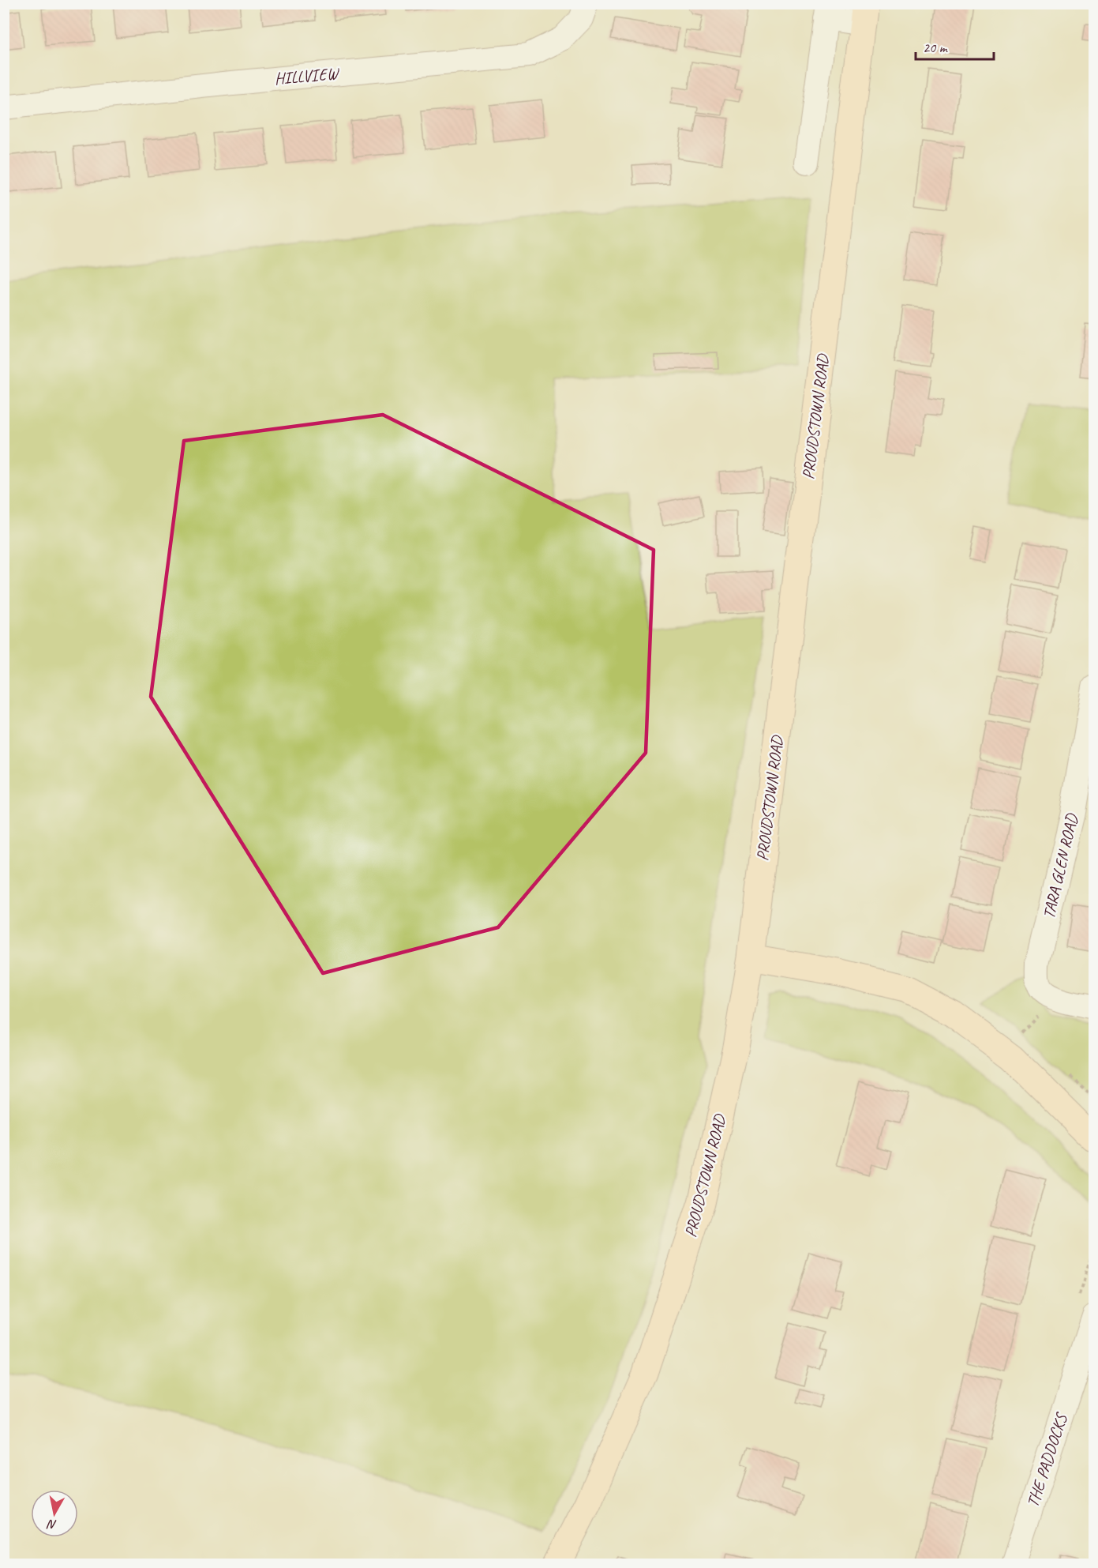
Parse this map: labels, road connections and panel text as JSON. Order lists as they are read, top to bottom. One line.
{"streets":{"main road":["PROUDSTOWN ROAD"],"street":["HILLVIEW","TARA GLEN ROAD","THE PADDOCKS"]},"scale_bar":"20 m","north":"bottom"}
